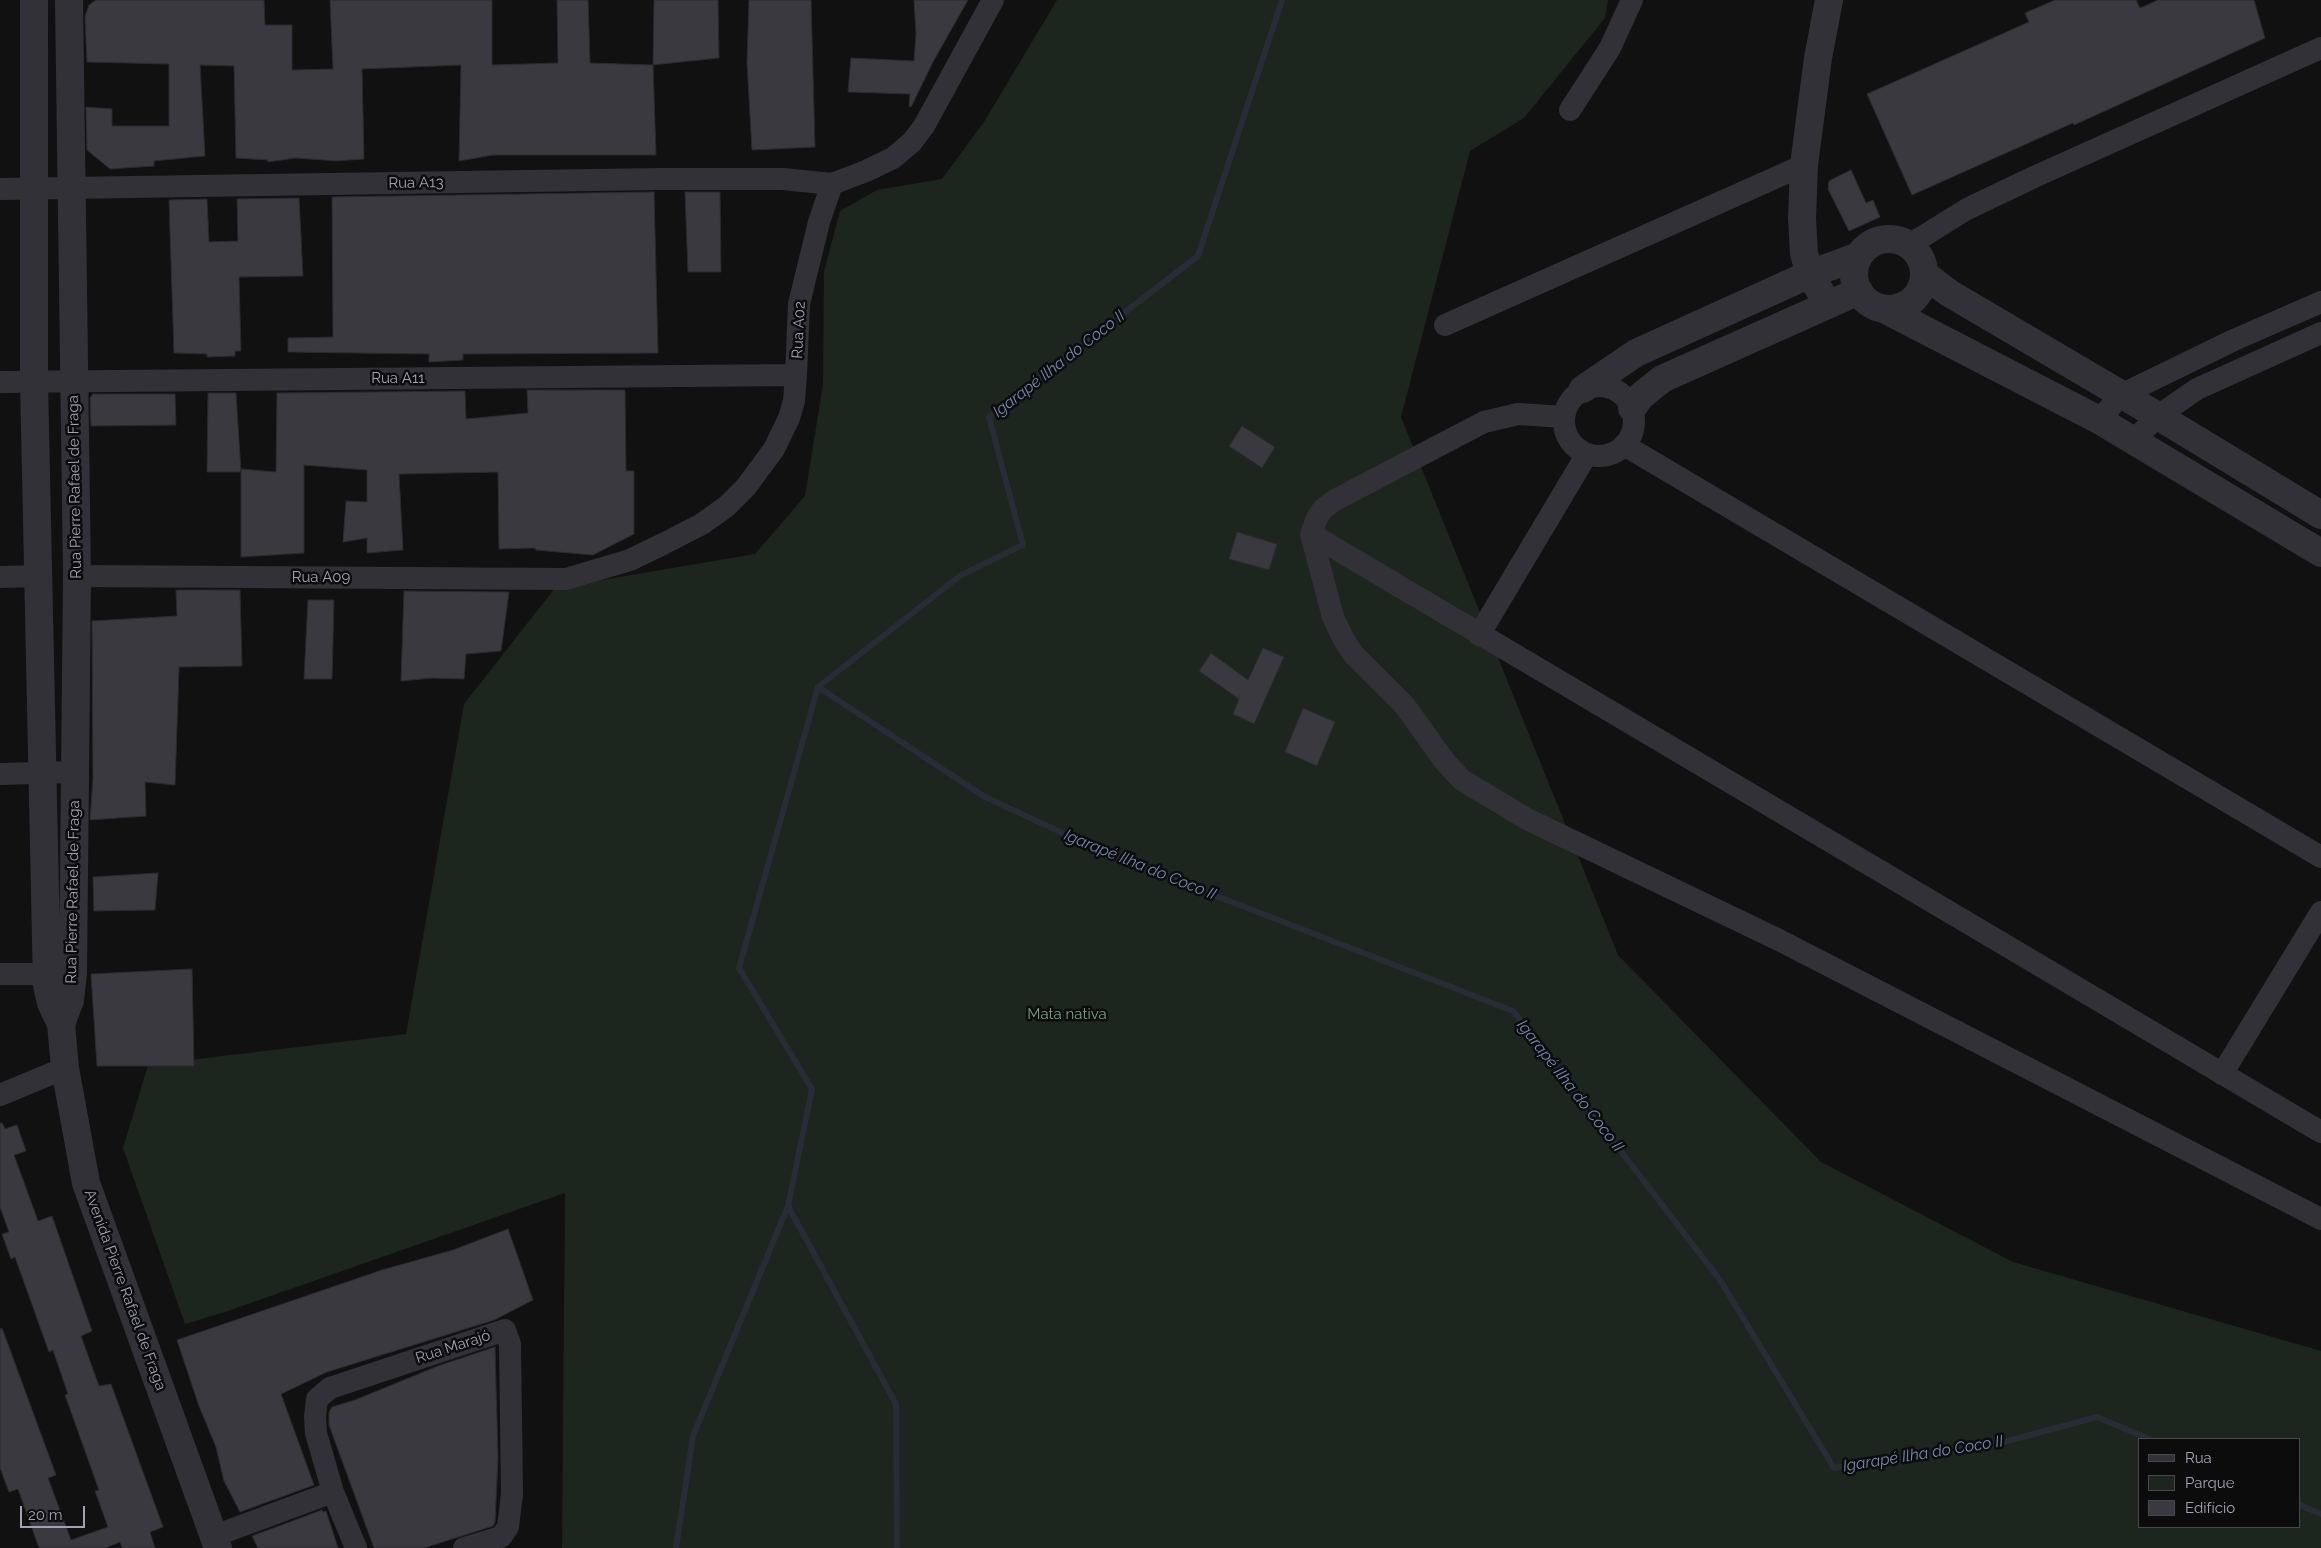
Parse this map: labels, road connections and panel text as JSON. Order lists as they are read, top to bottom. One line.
{"streets":{"street":["Rua A13","Rua A02","Rua A11","Rua Pierre Rafael de Fraga","Rua A09","Avenida Pierre Rafael de Fraga","Rua Marajó"]},"crossings":[["Rua A13","Rua A02"],["Rua A13","Rua Pierre Rafael de Fraga"],["Rua A02","Rua A11"],["Rua A02","Rua A09"],["Rua A11","Rua Pierre Rafael de Fraga"],["Rua Pierre Rafael de Fraga","Rua A09"],["Rua Pierre Rafael de Fraga","Avenida Pierre Rafael de Fraga"]],"water":["Igarapé Ilha do Coco II"],"parks":["Mata nativa"],"legend":["Rua","Parque","Edifício"],"scale_bar":"20 m"}
